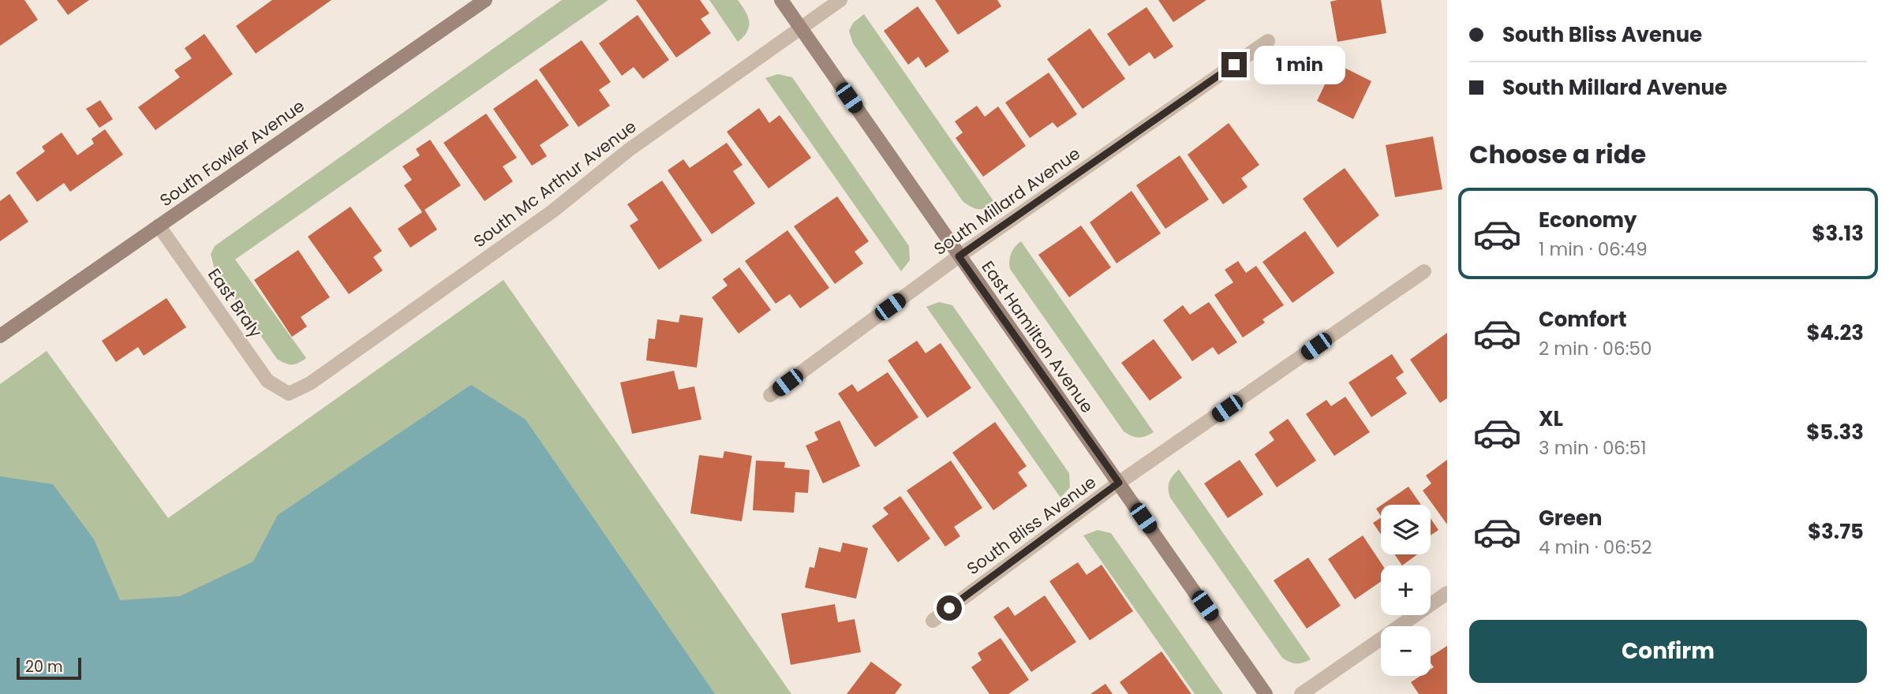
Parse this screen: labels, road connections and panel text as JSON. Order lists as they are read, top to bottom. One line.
{"streets":{"street":["South Fowler Avenue","South Mc Arthur Avenue","South Millard Avenue","East Braly","East Hamilton Avenue","South Bliss Avenue"]},"crossings":[["South Fowler Avenue","East Braly"],["South Mc Arthur Avenue","East Braly"],["South Mc Arthur Avenue","East Hamilton Avenue"],["South Millard Avenue","East Hamilton Avenue"],["East Hamilton Avenue","South Bliss Avenue"]],"scale_bar":"20 m","page":{"banner":["South Bliss Avenue","South Millard Avenue"],"bubble":"1 min","heading":"Choose a ride","list":[{"name":"Economy","note":"1 min · 06:49","value":"$3.13"},{"name":"Comfort","note":"2 min · 06:50","value":"$4.23"},{"name":"XL","note":"3 min · 06:51","value":"$5.33"},{"name":"Green","note":"4 min · 06:52","value":"$3.75"}],"map_buttons":["+","−"],"buttons":"Confirm","scale":"20 m"}}
